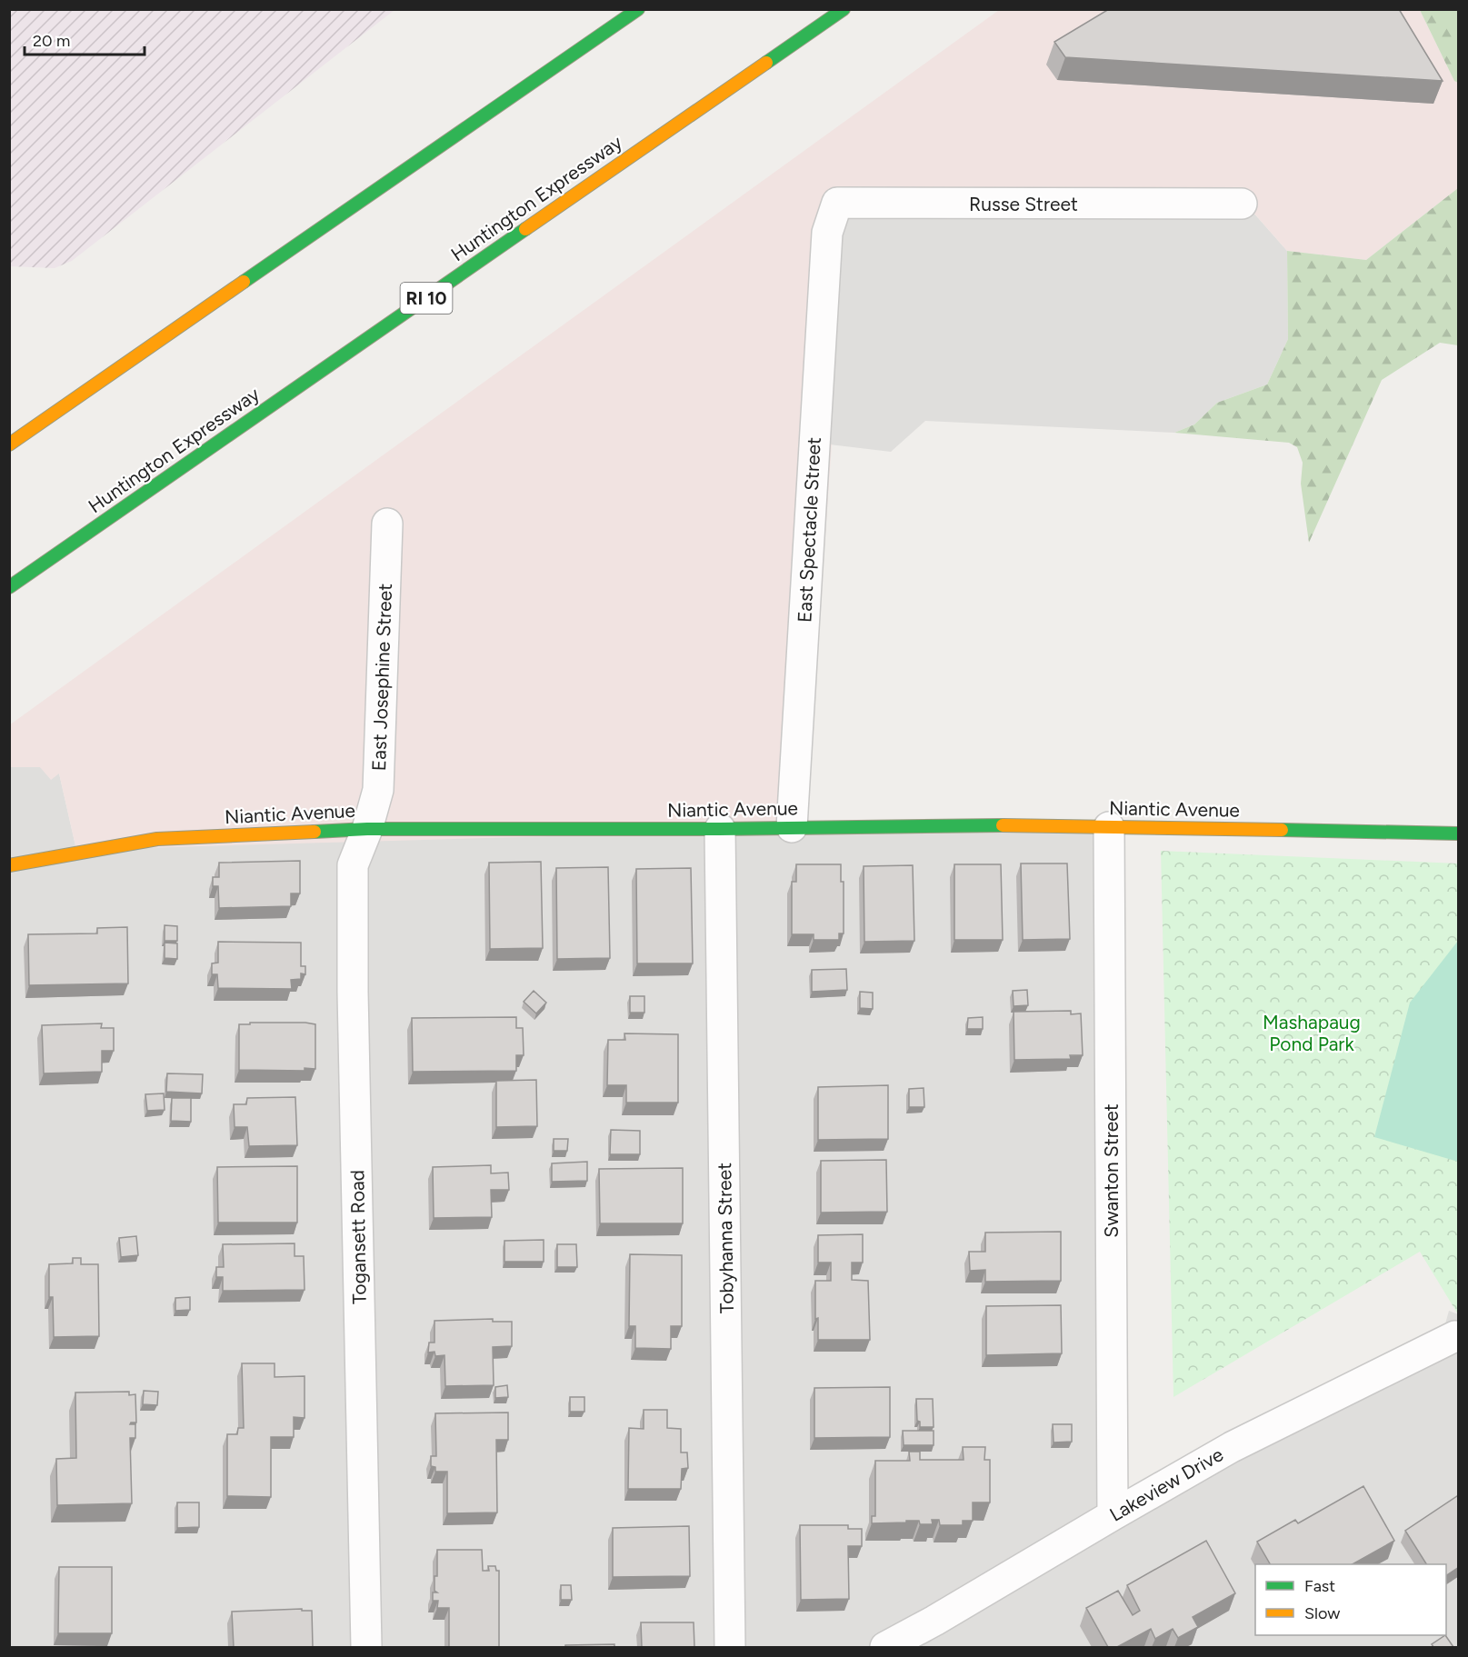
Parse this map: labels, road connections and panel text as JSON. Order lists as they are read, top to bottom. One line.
{"streets":{"main road":["Huntington Expressway","RI 10","Niantic Avenue"],"street":["Russe Street","East Spectacle Street","East Josephine Street","Swanton Street","Togansett Road","Tobyhanna Street","Lakeview Drive"]},"crossings":[["Russe Street","East Spectacle Street"],["East Spectacle Street","Niantic Avenue"],["East Josephine Street","Niantic Avenue"],["East Josephine Street","Togansett Road"],["Niantic Avenue","Swanton Street"],["Niantic Avenue","Togansett Road"],["Niantic Avenue","Tobyhanna Street"],["Swanton Street","Lakeview Drive"]],"parks":["Mashapaug Pond Park"],"legend":["Fast","Slow"],"scale_bar":"20 m"}
